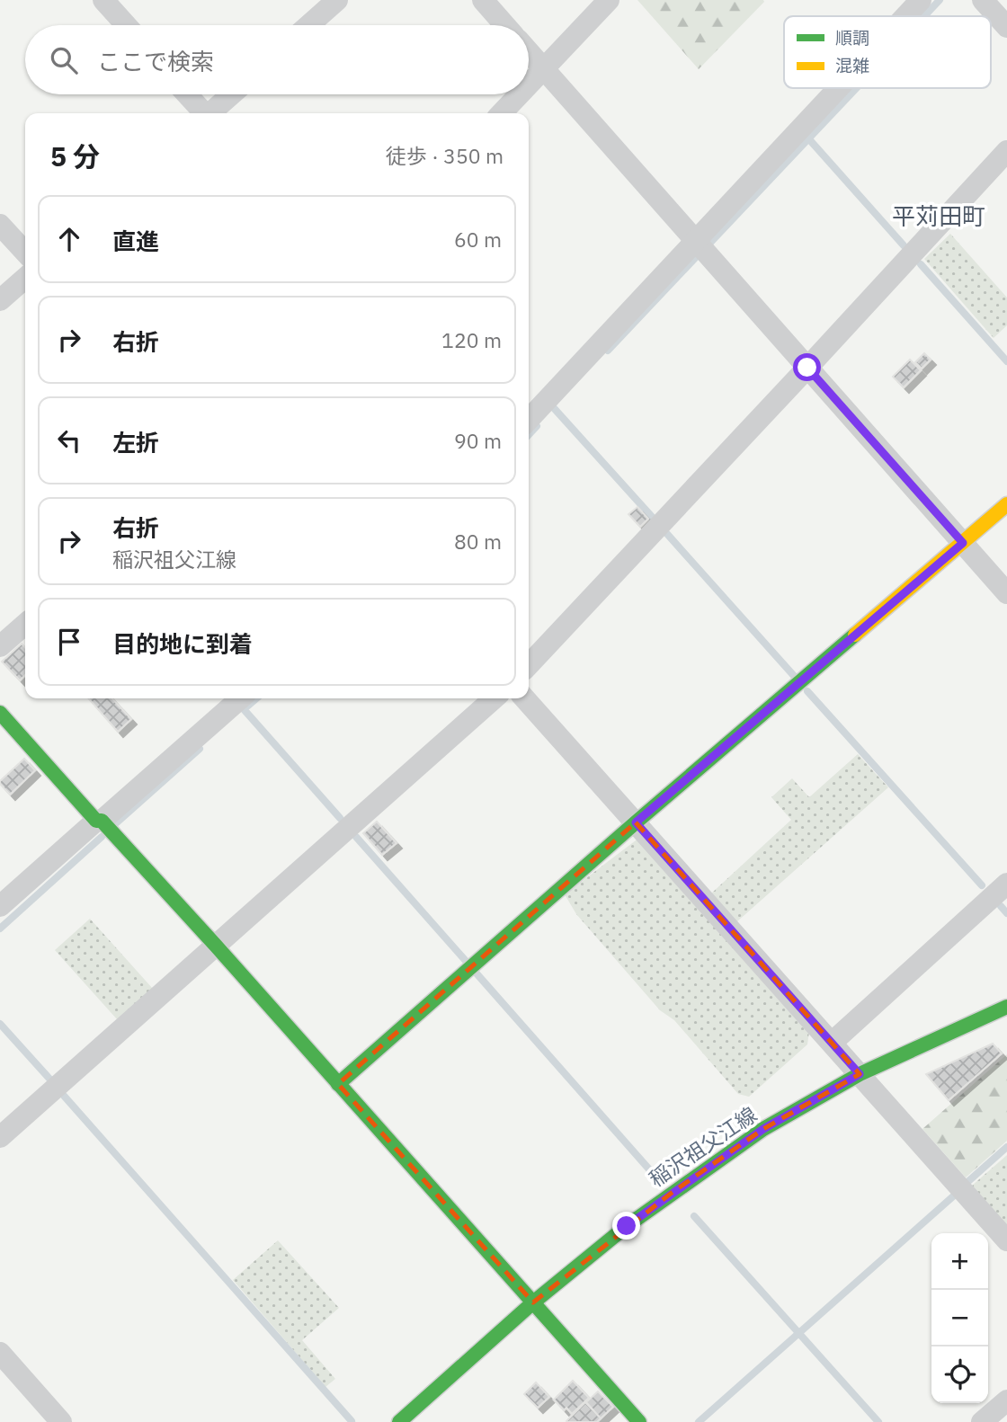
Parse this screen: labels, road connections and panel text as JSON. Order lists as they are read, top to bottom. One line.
{"streets":{"street":["稲沢祖父江線"]},"districts":["平苅田町"],"legend":["順調","混雑"],"page":{"search":"ここで検索","heading":["5 分","徒歩 · 350 m"],"list":[["直進","60 m"],["右折","120 m"],["左折","90 m"],["右折","稲沢祖父江線","80 m"],"目的地に到着"],"map_buttons":["+","−"]}}
